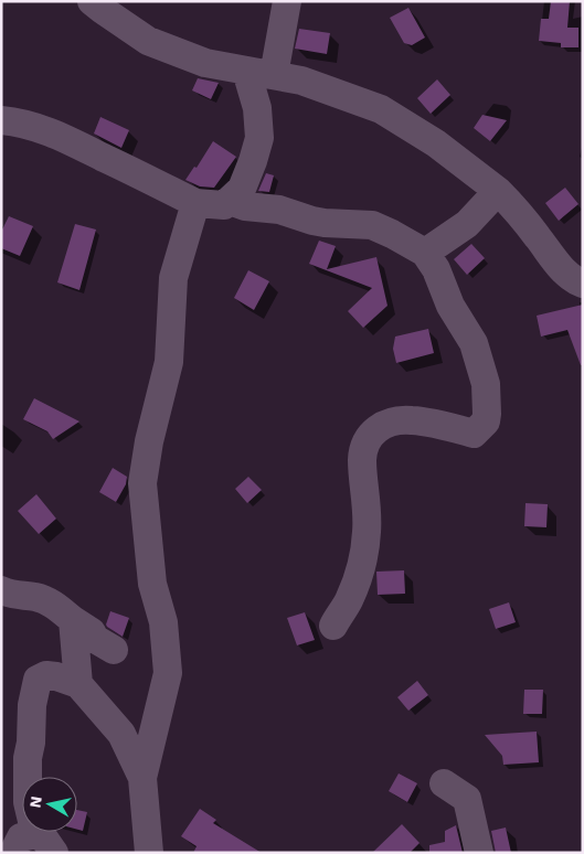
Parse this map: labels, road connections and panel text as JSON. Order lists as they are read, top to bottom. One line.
{"north":"left"}
